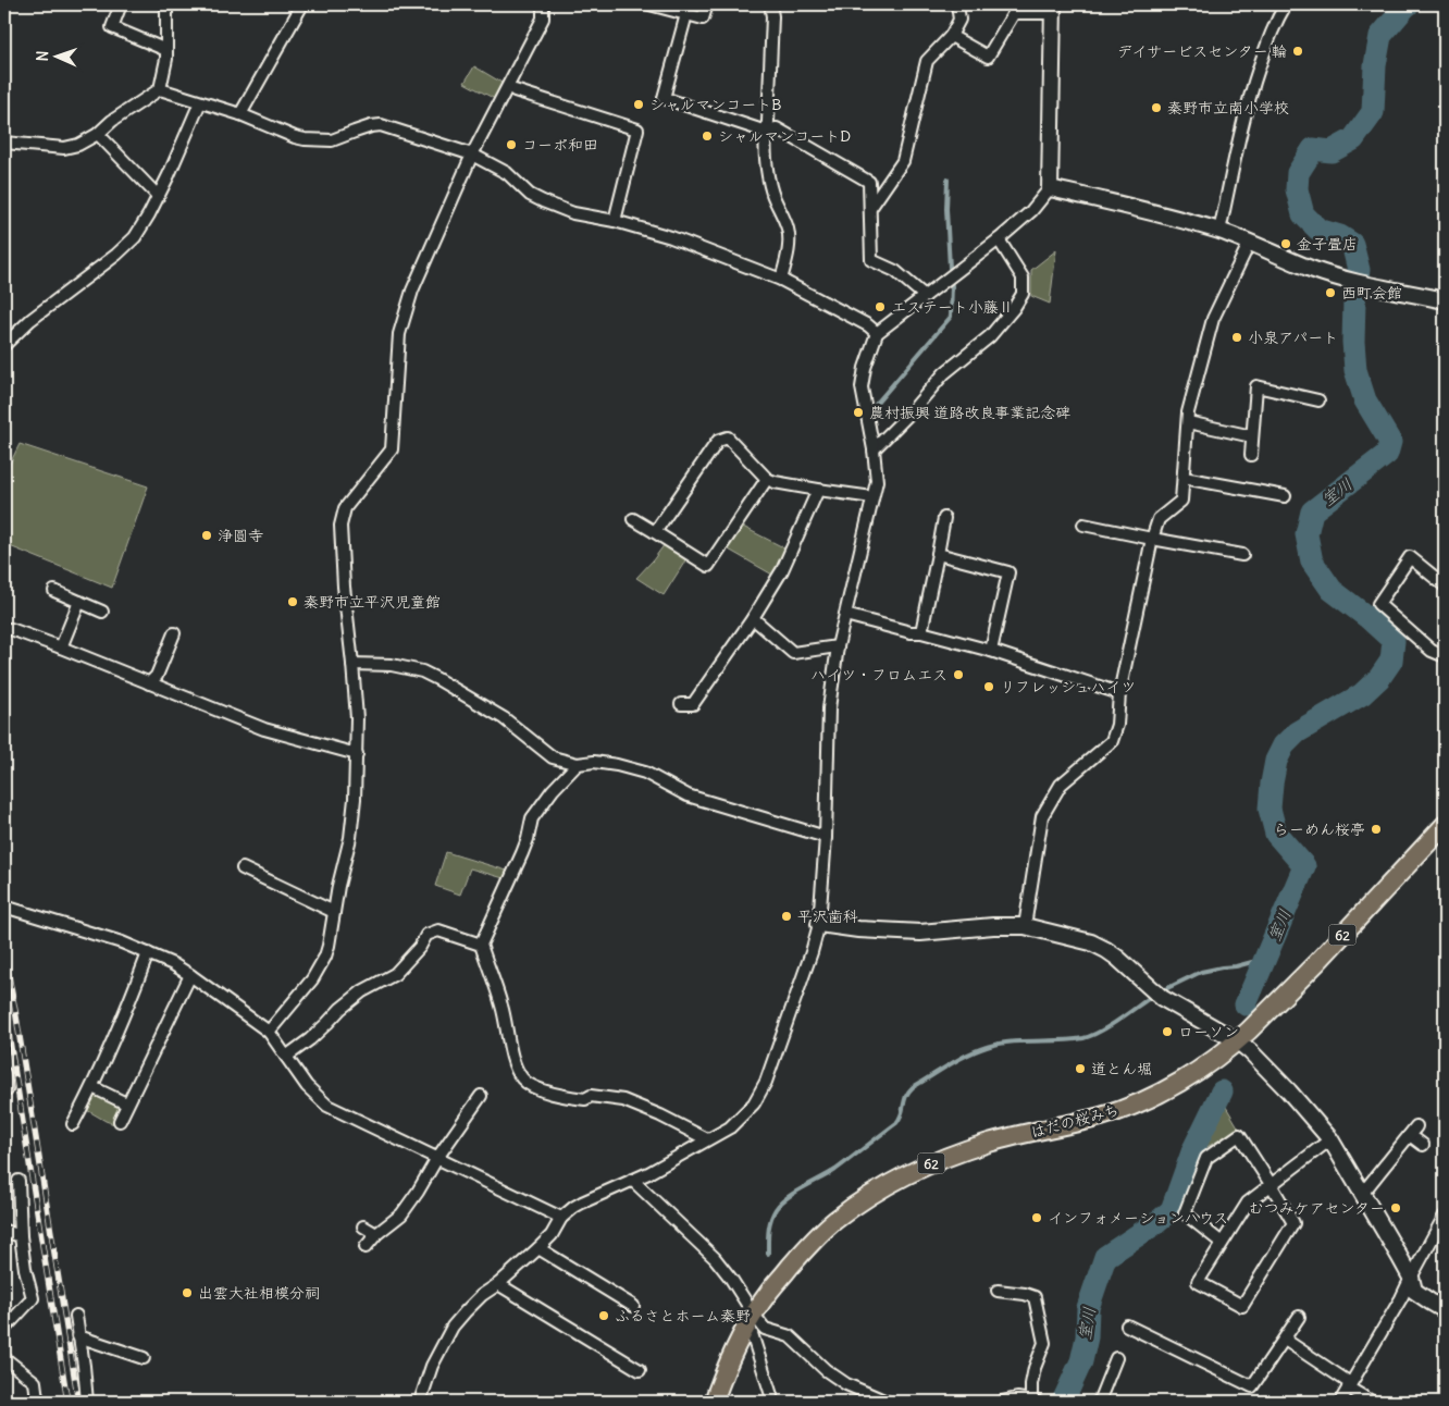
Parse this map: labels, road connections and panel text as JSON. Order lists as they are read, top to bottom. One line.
{"streets":{"main road":["62","はだの桜みち"]},"water":["室川"],"places":["デイサービスセンター 輪","シャルマンコートB","秦野市立南小学校","シャルマンコートD","コーポ和田","金子畳店","西町会館","エステート小藤Ⅱ","小泉アパート","農村振興 道路改良事業記念碑","浄圓寺","秦野市立平沢児童館","ハイツ・フロムエス","リフレッシュハイツ","らーめん桜亭","平沢歯科","ローソン","道とん堀","むつみケアセンター","インフォメーションハウス","出雲大社相模分祠","ふるさとホーム秦野"],"north":"left"}
